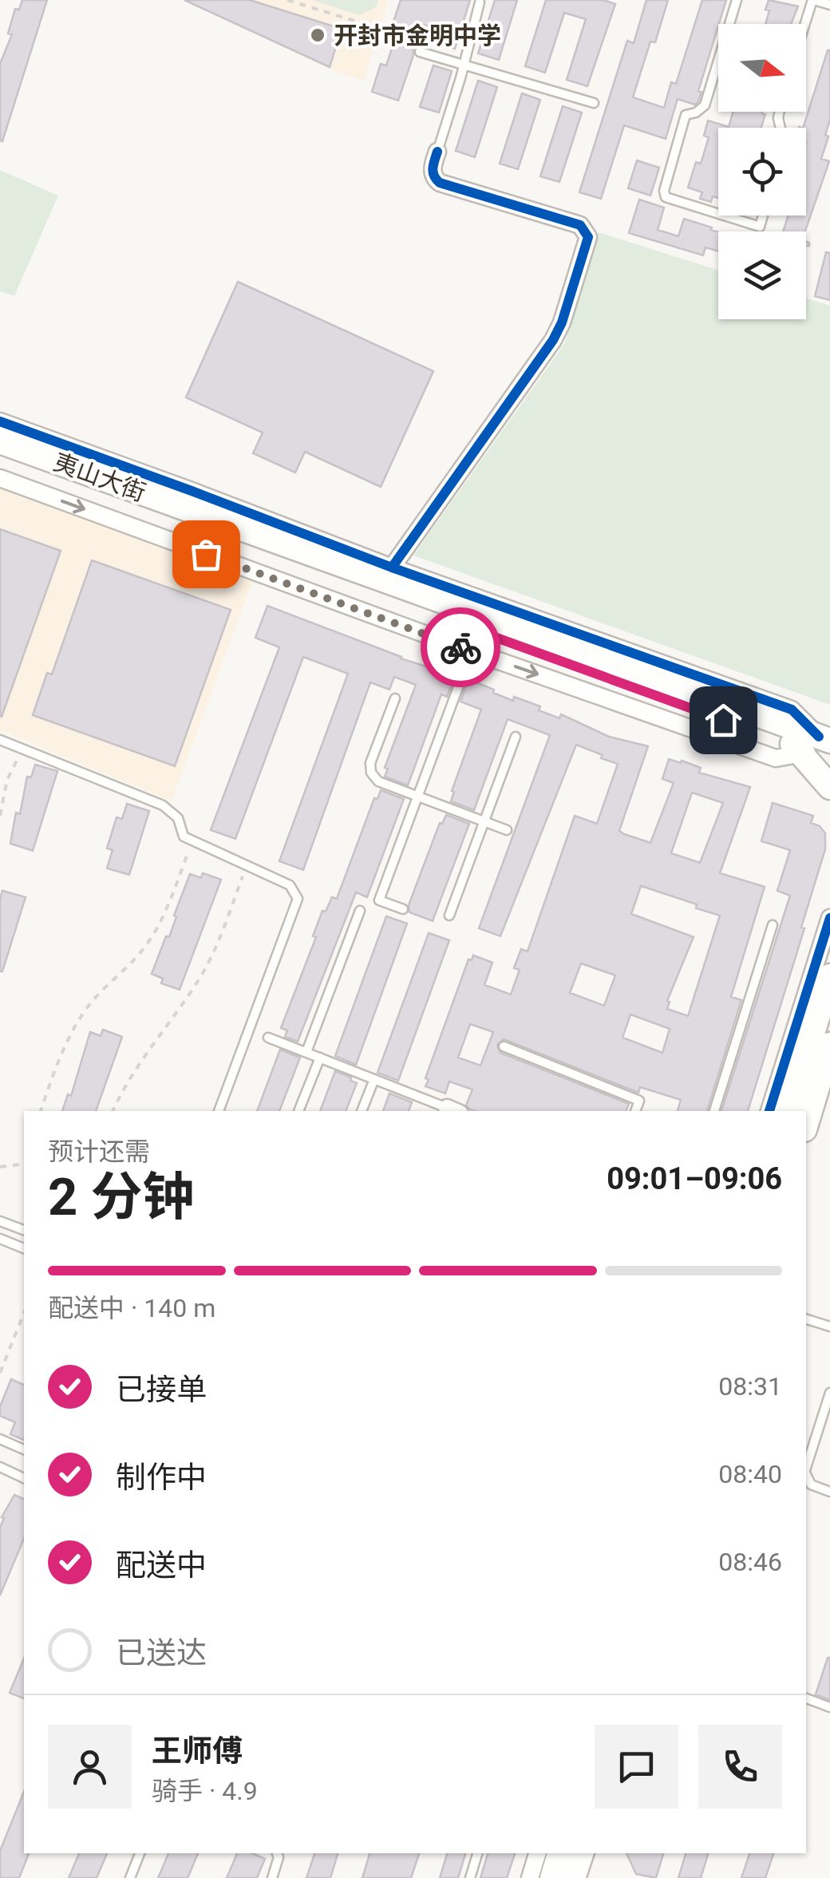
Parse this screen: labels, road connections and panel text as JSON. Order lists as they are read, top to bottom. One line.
{"streets":{"main road":["夷山大街"]},"places":["开封市金明中学"],"north":"right","page":{"heading":["2 分钟","预计还需","09:01–09:06"],"panel":["王师傅","骑手 · 4.9"],"bar":"配送中 · 140 m","list":[["已接单","08:31"],["制作中","08:40"],["配送中","08:46"],"已送达"]}}
